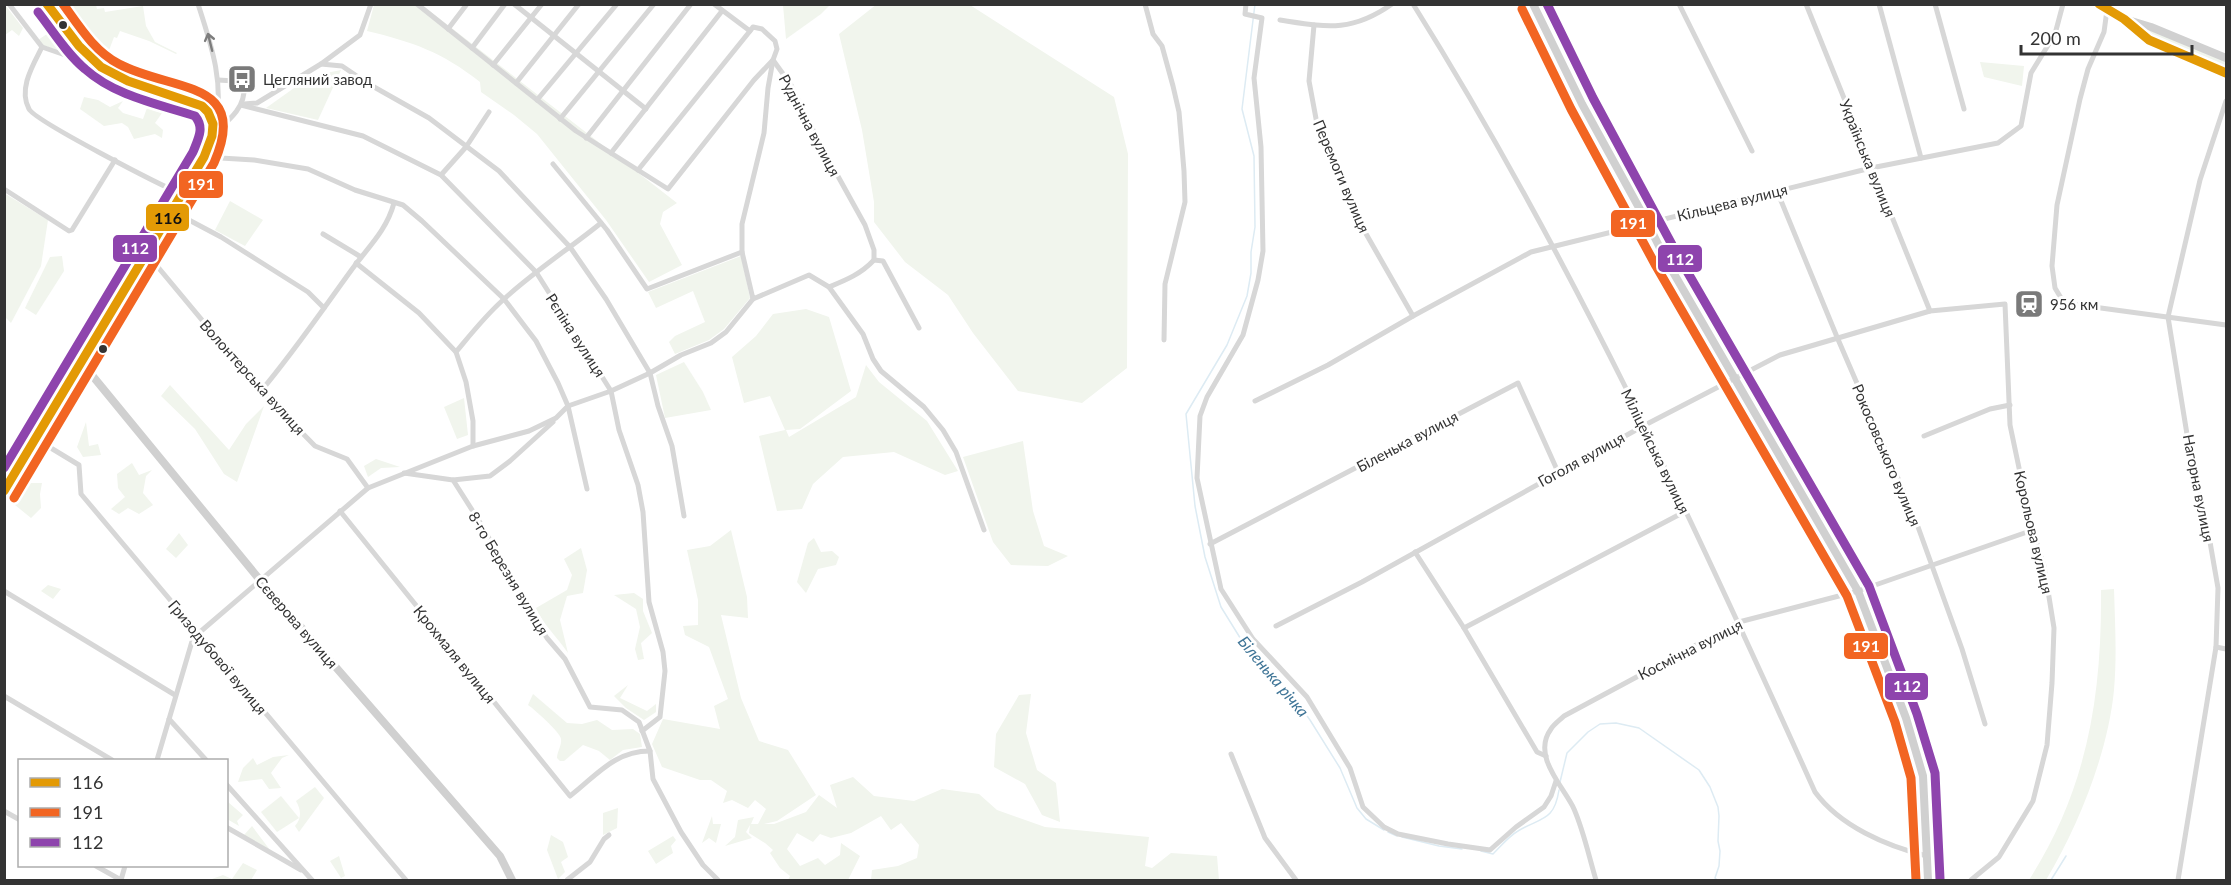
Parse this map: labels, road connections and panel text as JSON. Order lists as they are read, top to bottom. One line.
{"streets":{"main road":["Сєверова вулиця"],"street":["Руднічна вулиця","Українська вулиця","Перемоги вулиця","Кільцева вулиця","Рєпіна вулиця","Волонтерська вулиця","Біленька вулиця","Міліцейська вулиця","Рокосовського вулиця","Гоголя вулиця","Нагорна вулиця","Корольова вулиця","8-го Березня вулиця","Космічна вулиця","Крохмаля вулиця","Гризодубової вулиця"]},"crossings":[["Українська вулиця","Кільцева вулиця"],["Українська вулиця","Гоголя вулиця"],["Перемоги вулиця","Кільцева вулиця"],["Кільцева вулиця","Міліцейська вулиця"],["Кільцева вулиця","Рокосовського вулиця"],["Рєпіна вулиця","8-го Березня вулиця"],["Біленька вулиця","Гоголя вулиця"],["Міліцейська вулиця","Гоголя вулиця"],["Міліцейська вулиця","Космічна вулиця"],["Рокосовського вулиця","Гоголя вулиця"],["Рокосовського вулиця","Космічна вулиця"],["Гоголя вулиця","Корольова вулиця"],["Корольова вулиця","Космічна вулиця"]],"water":["Біленька річка"],"places":{"bus stop":["Цегляний завод"],"station":["956 км"]},"lines":["transit line 116","transit line 191","transit line 112"],"legend":["116","191","112"],"scale_bar":"200 m"}
